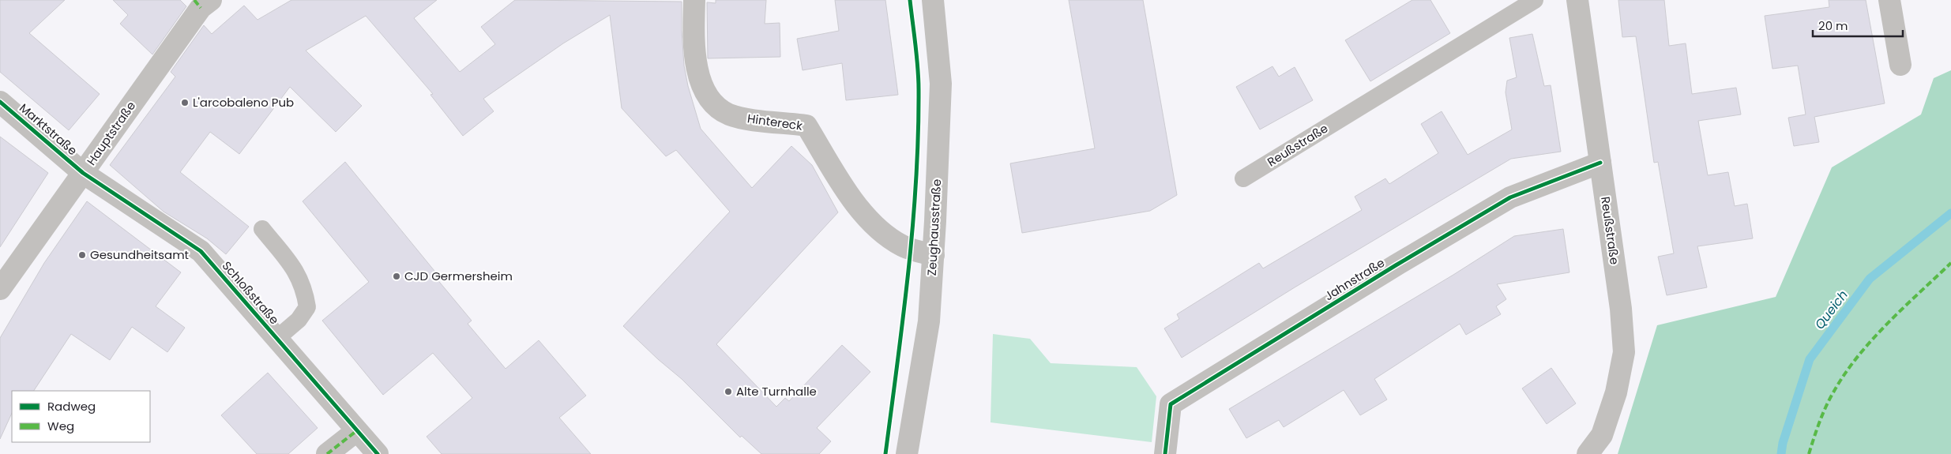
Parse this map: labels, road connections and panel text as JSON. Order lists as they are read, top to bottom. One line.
{"streets":{"street":["Hintereck","Marktstraße","Hauptstraße","Reußstraße","Zeughausstraße","Jahnstraße","Schloßstraße"]},"crossings":[["Hintereck","Zeughausstraße"],["Marktstraße","Hauptstraße"],["Marktstraße","Schloßstraße"],["Hauptstraße","Schloßstraße"],["Reußstraße","Jahnstraße"]],"water":["Queich"],"places":["L'arcobaleno Pub","Gesundheitsamt","CJD Germersheim","Alte Turnhalle"],"legend":["Radweg","Weg"],"scale_bar":"20 m"}
